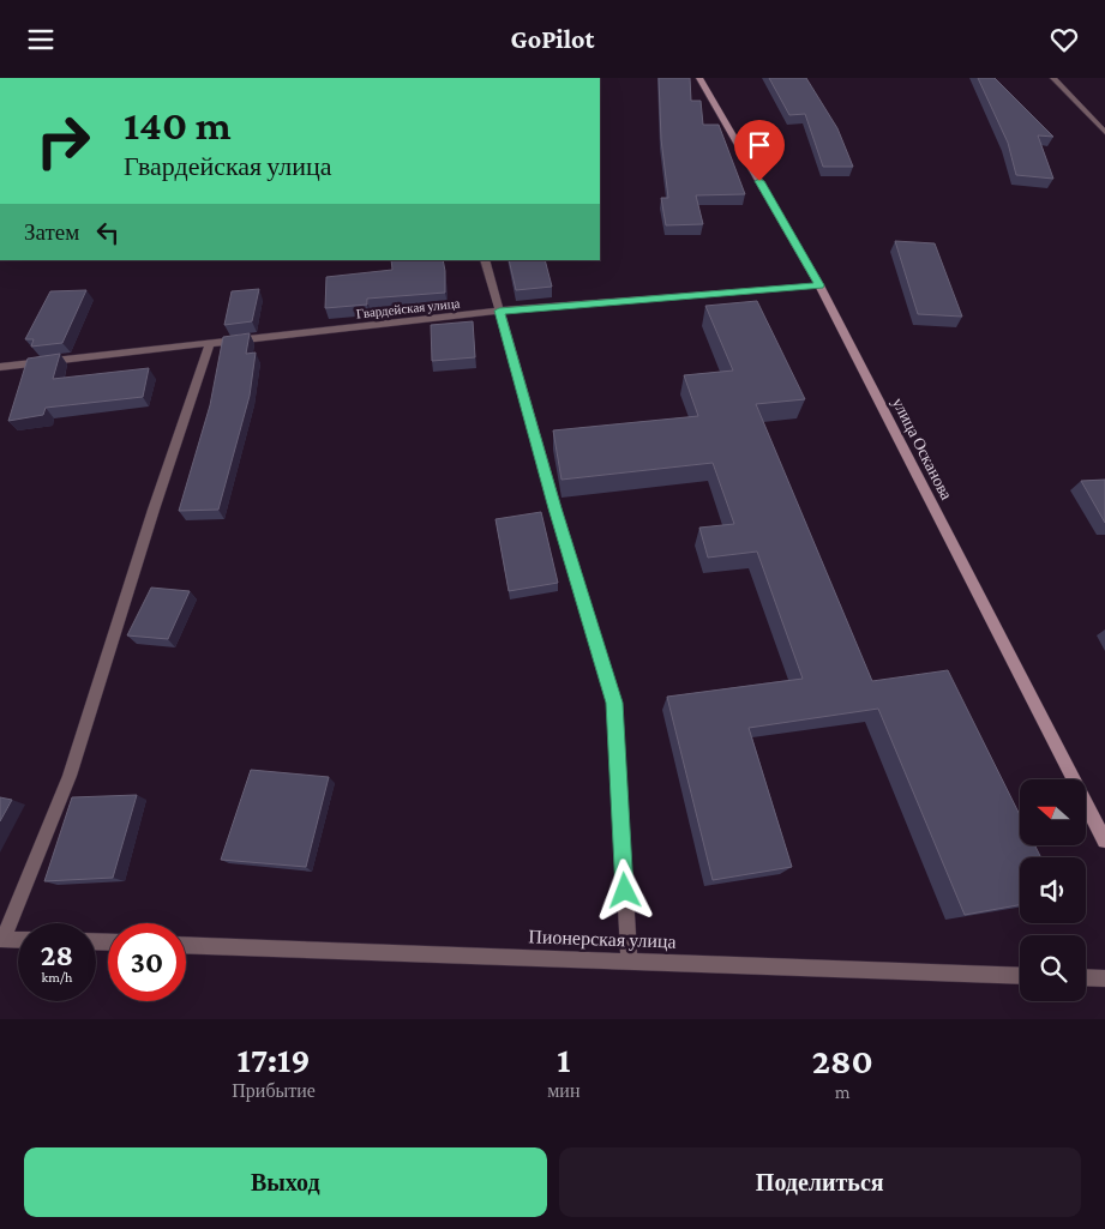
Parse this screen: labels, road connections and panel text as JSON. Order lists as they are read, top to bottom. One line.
{"streets":{"main road":["улица Осканова"],"street":["Гвардейская улица","Пионерская улица"]},"crossings":[["Гвардейская улица","улица Осканова"]],"north":"left","page":{"header":"GoPilot","turn":["140 m","Гвардейская улица"],"then":"Затем","speed":"28 km/h","limit":"30","eta":["17:19","Прибытие","1","мин","280","m"],"buttons":["Выход","Поделиться"]}}
